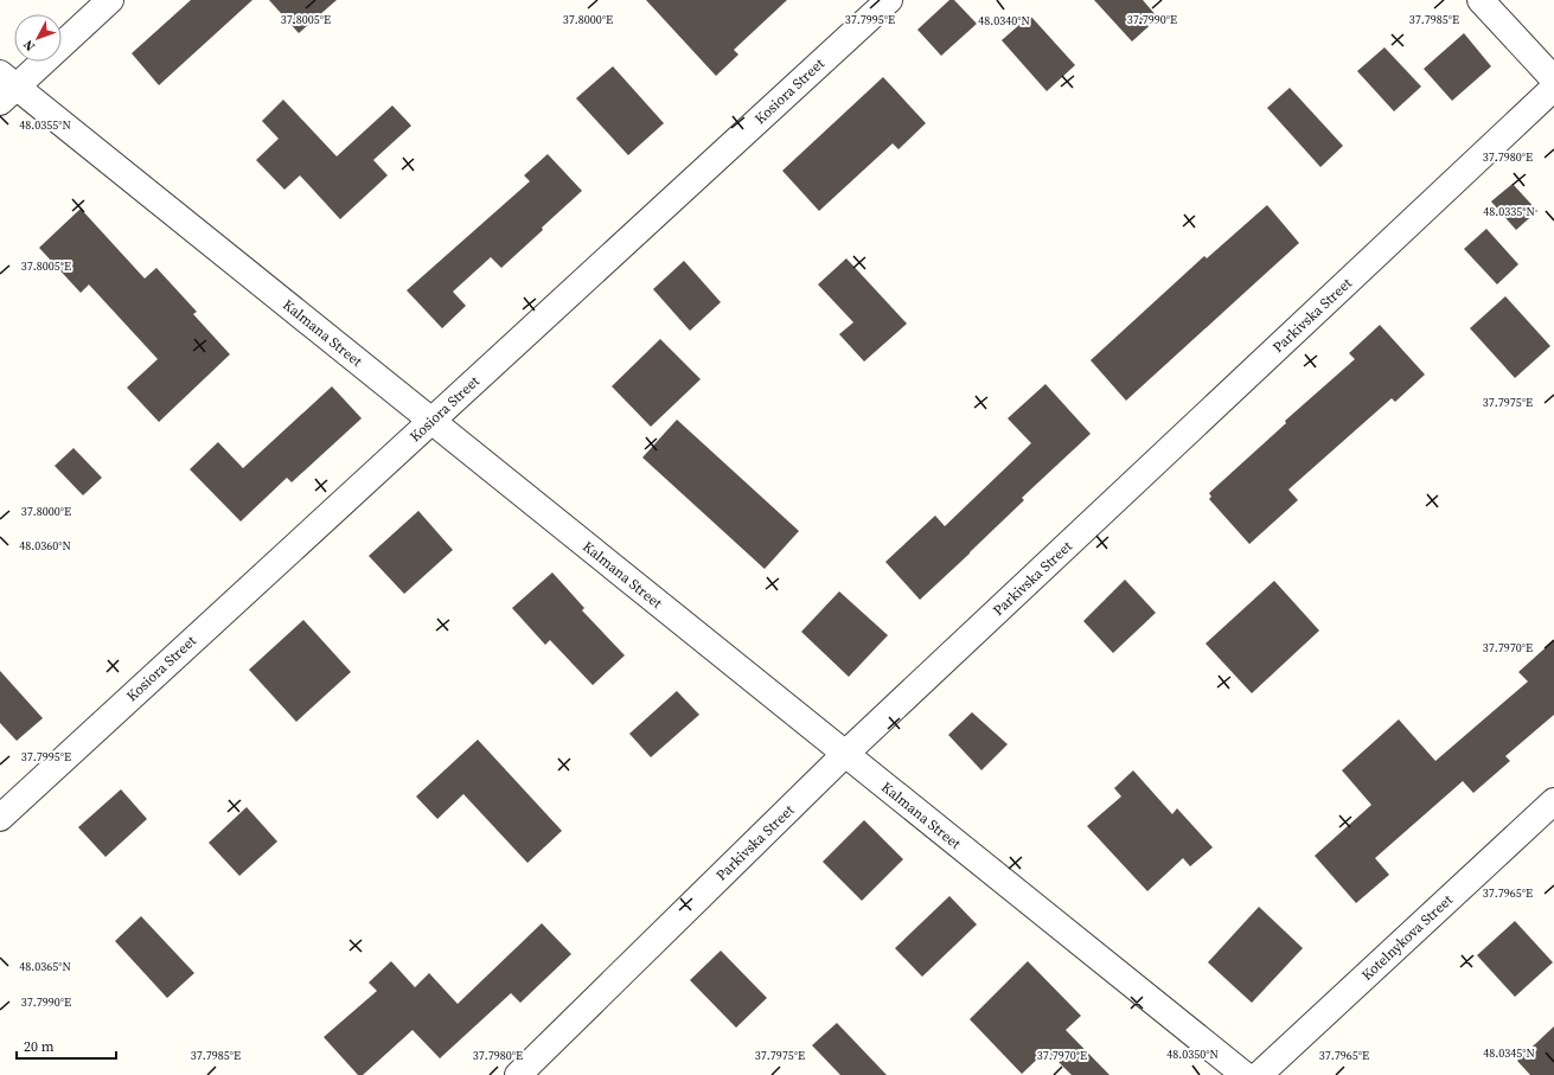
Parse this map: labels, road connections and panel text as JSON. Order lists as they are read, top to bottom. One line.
{"streets":{"street":["Kosiora Street","Parkivska Street","Kalmana Street","Kotelnykova Street"]},"crossings":[["Kosiora Street","Kalmana Street"],["Parkivska Street","Kalmana Street"]],"scale_bar":"20 m","north":"bottom left","coordinates":["37.8005°E","37.8000°E","37.7995°E","37.7990°E","37.7985°E","48.0340°N","48.0355°N","37.7980°E","48.0335°N","37.7975°E","48.0360°N","37.7970°E","37.7965°E","48.0365°N","48.0345°N","48.0350°N"]}
